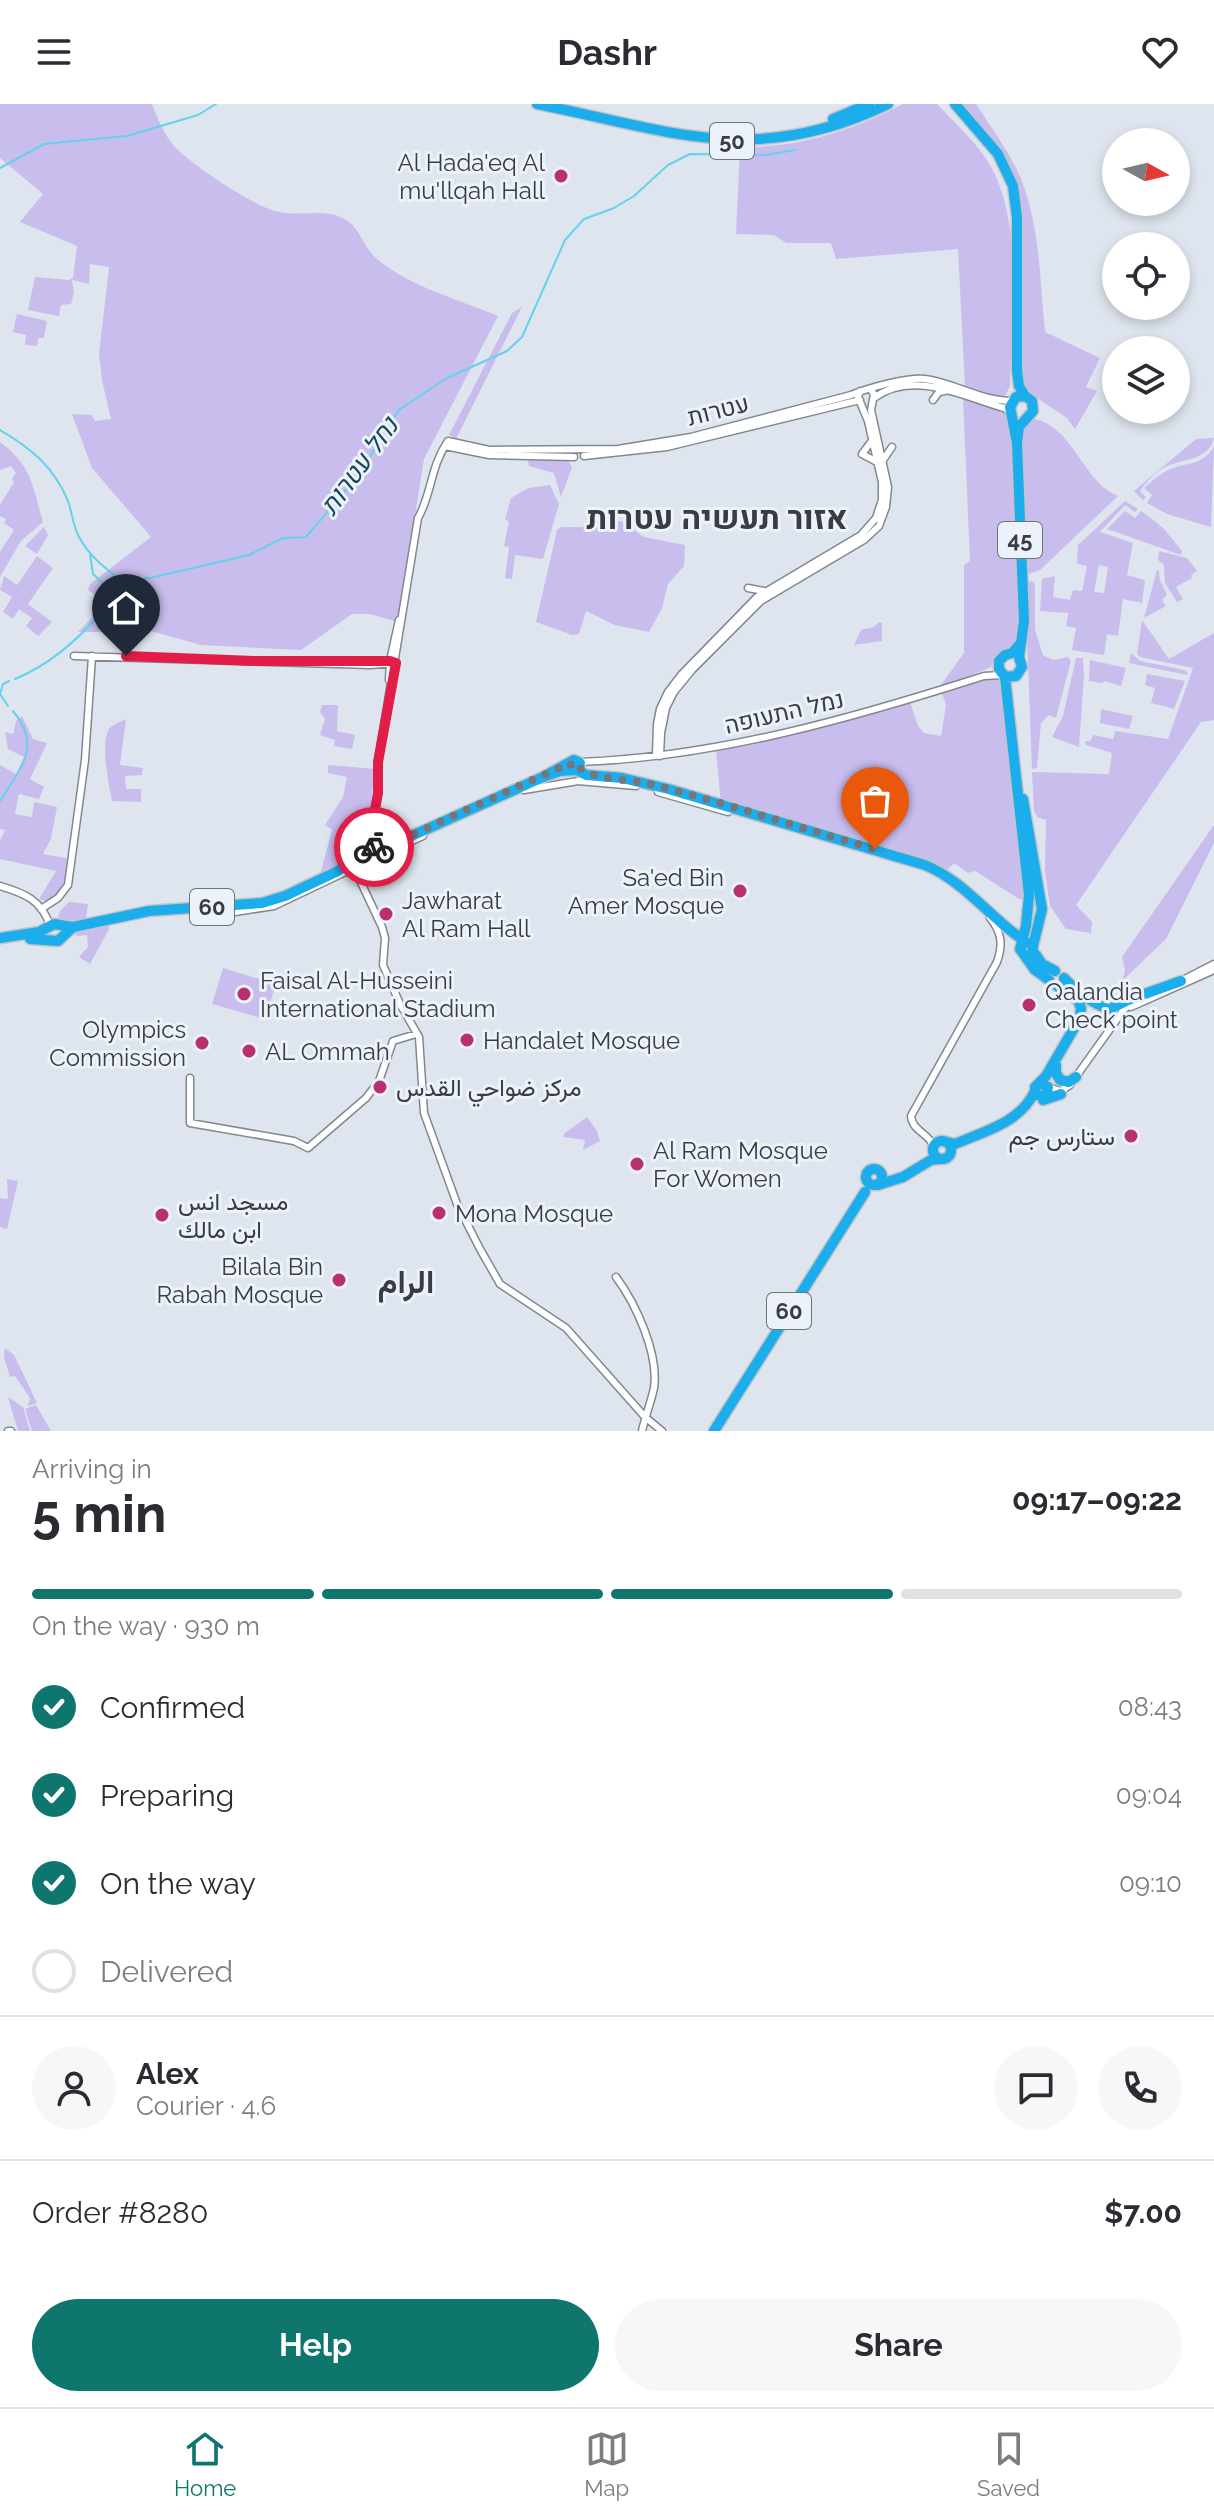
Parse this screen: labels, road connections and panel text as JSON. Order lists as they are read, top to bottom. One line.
{"streets":{"highway":["50","45","60"],"street":["עטרות","נמל התעופה"]},"crossings":[["45","נמל התעופה"],["נמל התעופה","60"]],"districts":["אזור תעשיה עטרות","الرام"],"water":["נחל עטרות"],"places":["Al Hada'eq Al mu'llqah Hall","Sa'ed Bin Amer Mosque","Jawharat Al Ram Hall","Faisal Al-Husseini International Stadium","Qalandia Check point","Handalet Mosque","Olympics Commission","AL Ommah","مركز ضواحي القدس","ستارس جم","Al Ram Mosque For Women","Mona Mosque","مسجد انس ابن مالك","Bilala Bin Rabah Mosque"],"north":"right","page":{"header":"Dashr","heading":["5 min","Arriving in","09:17–09:22"],"panel":["Alex","Courier · 4.6","Order #8280","$7.00"],"bar":"On the way · 930 m","list":[["Confirmed","08:43"],["Preparing","09:04"],["On the way","09:10"],"Delivered"],"buttons":["Help","Share"],"tabs":["Home","Map","Saved"]}}
